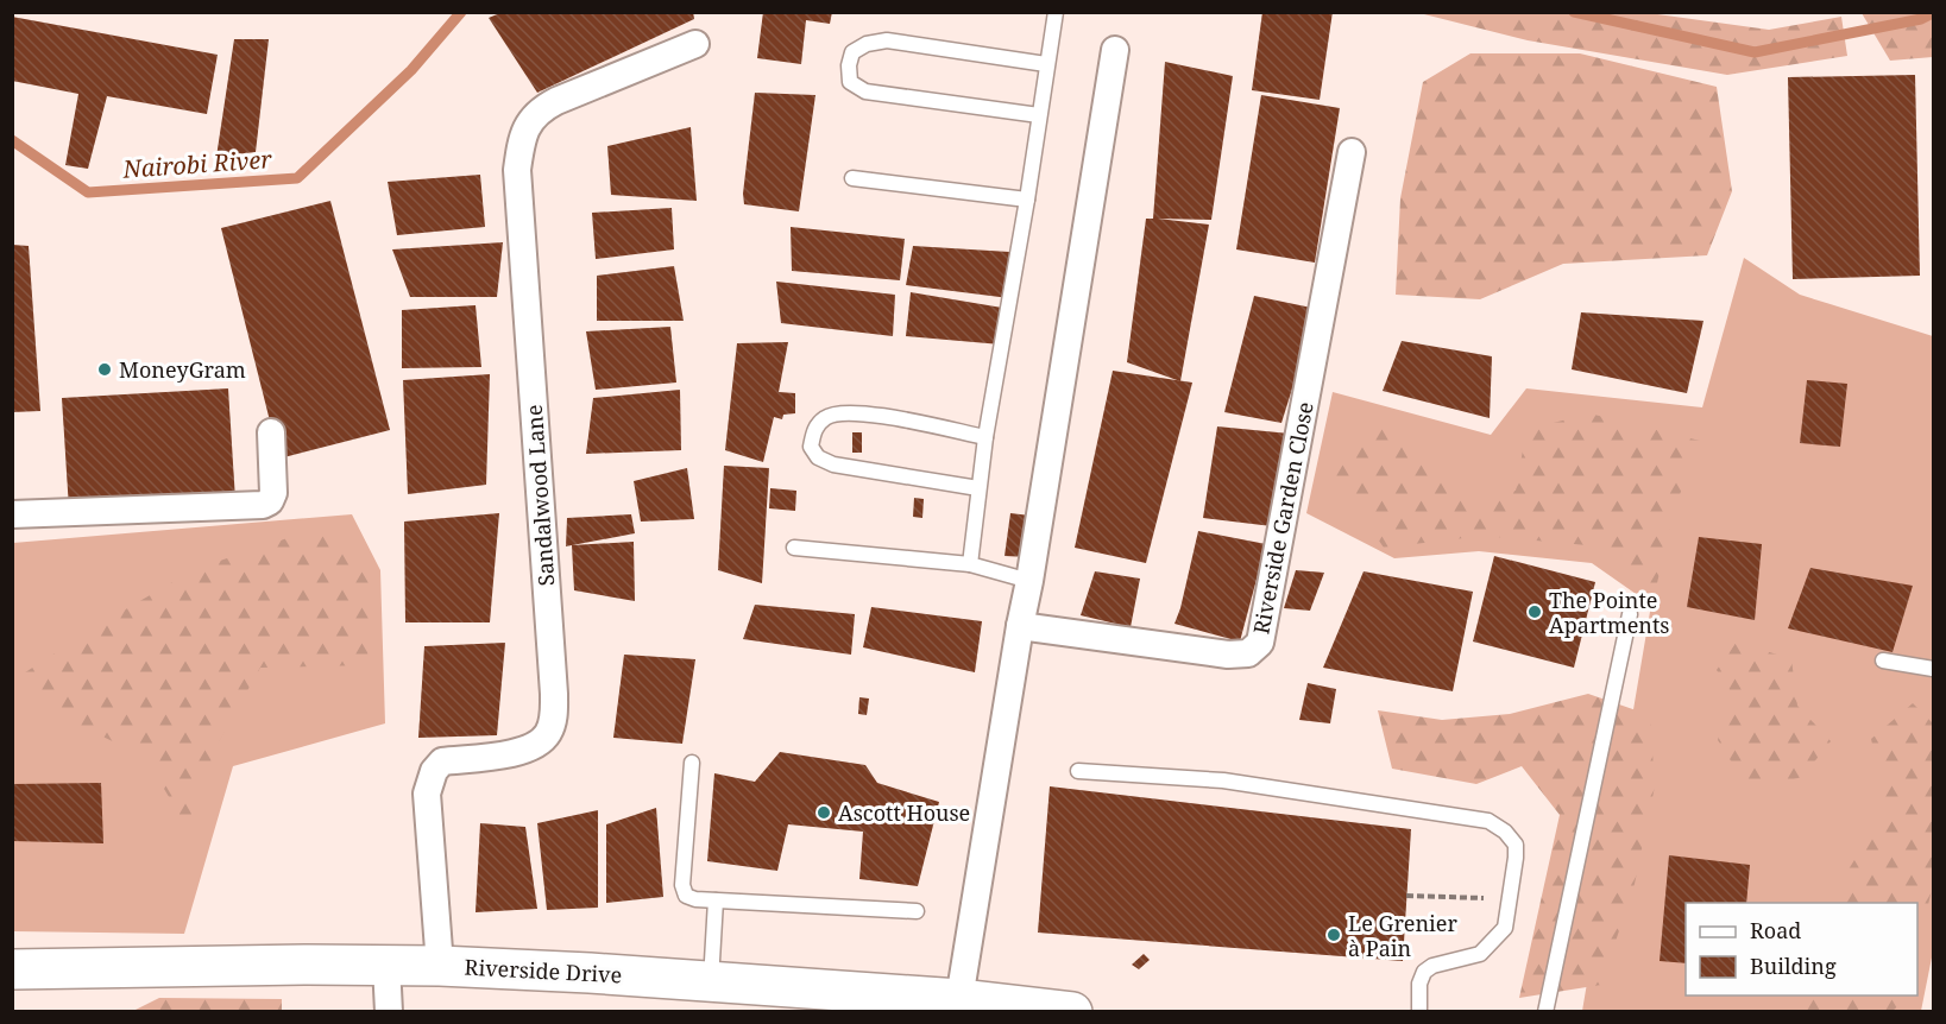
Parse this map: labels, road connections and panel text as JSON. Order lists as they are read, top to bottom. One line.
{"streets":{"street":["Sandalwood Lane","Riverside Garden Close","Riverside Drive"]},"crossings":[["Sandalwood Lane","Riverside Drive"]],"water":["Nairobi River"],"places":["MoneyGram","The Pointe Apartments","Ascott House","Le Grenier à Pain"],"legend":["Road","Building"]}
